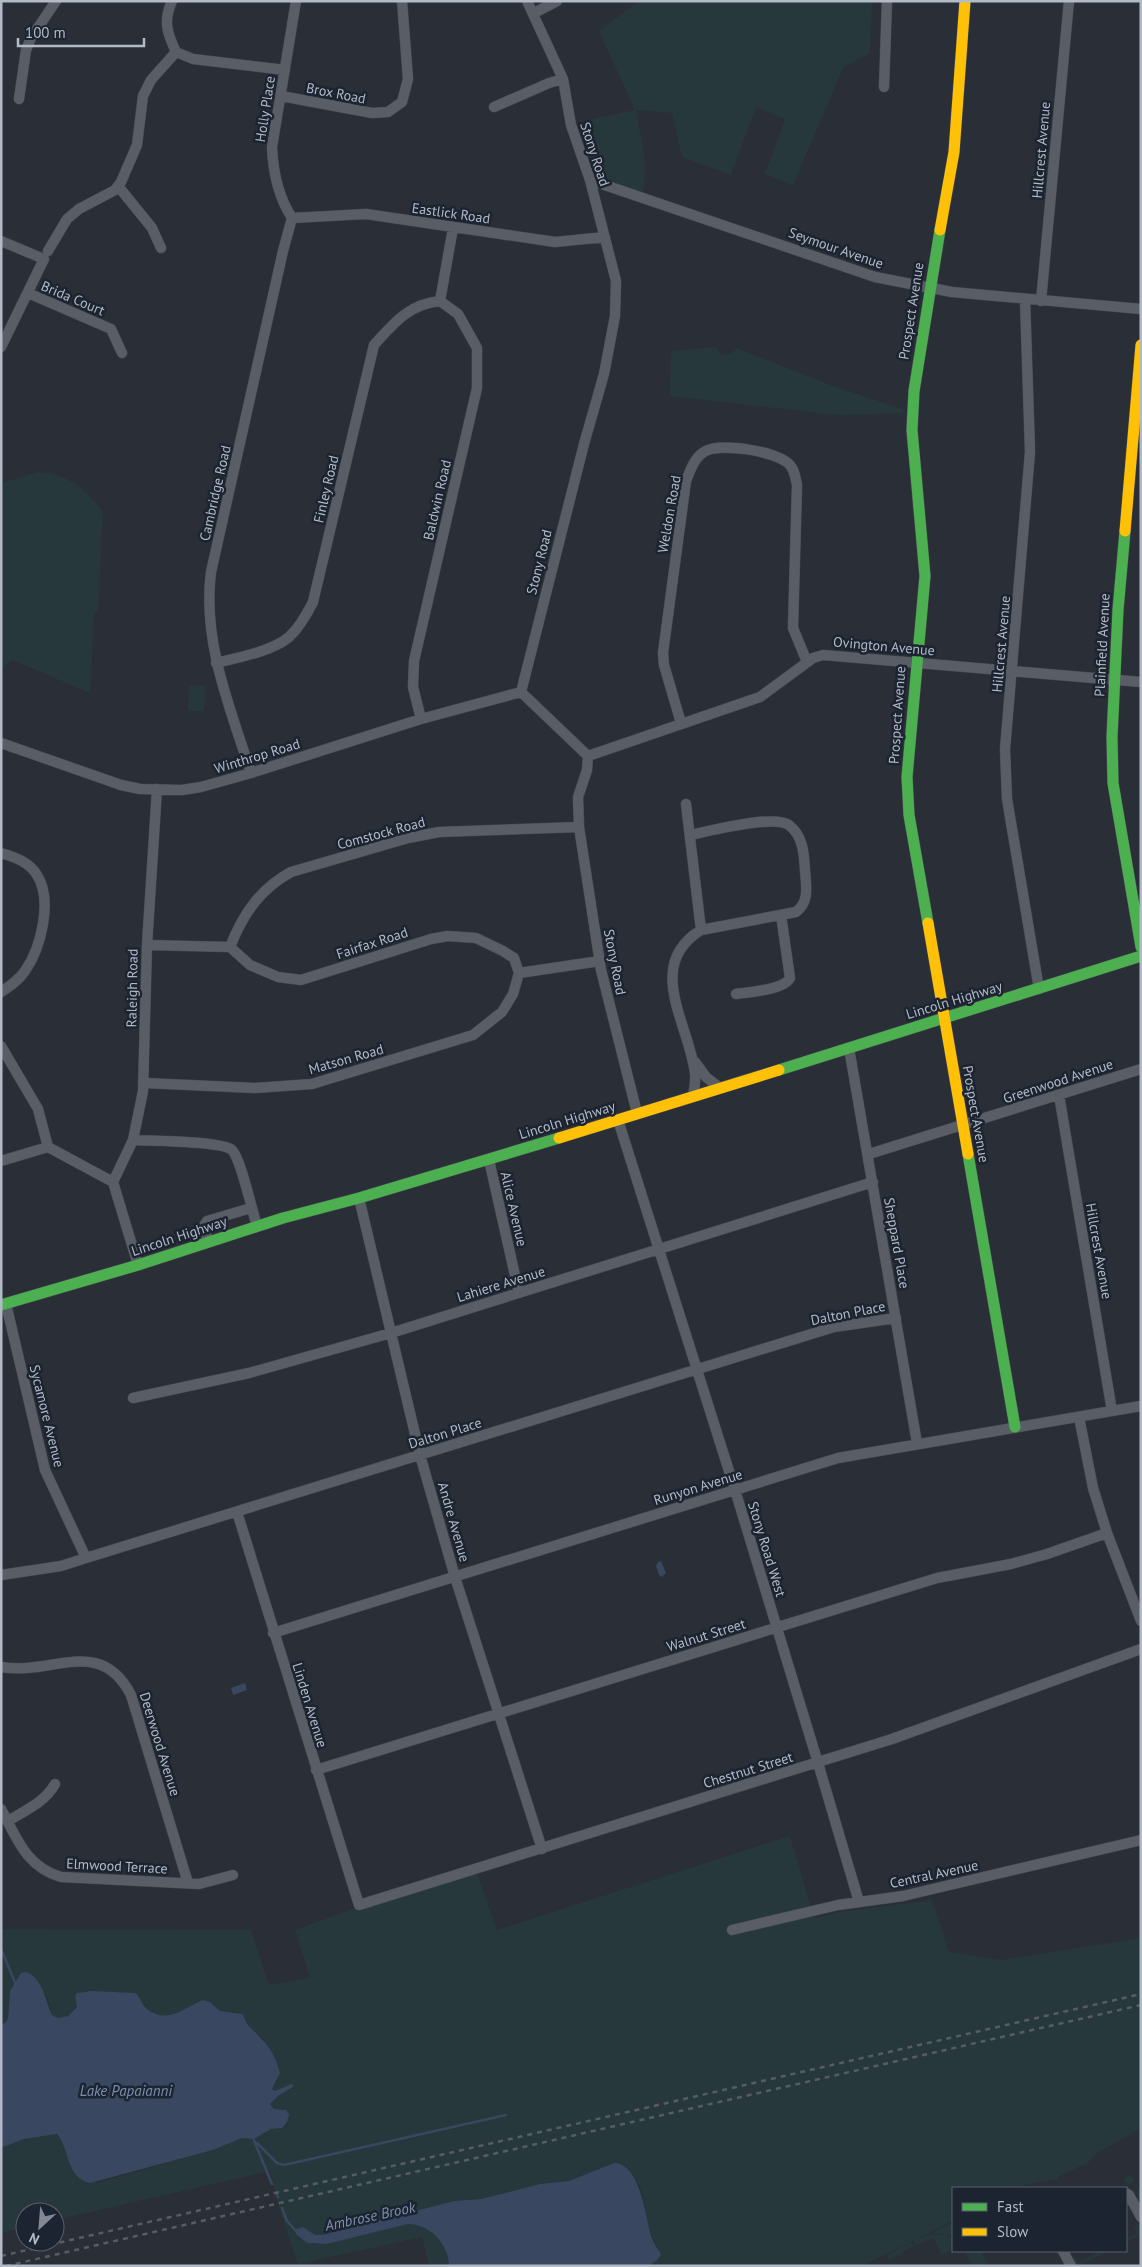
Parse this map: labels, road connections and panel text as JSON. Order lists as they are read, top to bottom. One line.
{"streets":{"street":["Brox Road","Holly Place","Hillcrest Avenue","Stony Road","Eastlick Road","Seymour Avenue","Brida Court","Prospect Avenue","Finley Road","Cambridge Road","Baldwin Road","Weldon Road","Plainfield Avenue","Ovington Avenue","Winthrop Road","Comstock Road","Fairfax Road","Raleigh Road","Lincoln Highway","Matson Road","Greenwood Avenue","Alice Avenue","Sheppard Place","Lahiere Avenue","Dalton Place","Sycamore Avenue","Runyon Avenue","Andre Avenue","Stony Road West","Walnut Street","Linden Avenue","Deerwood Avenue","Chestnut Street","Elmwood Terrace","Central Avenue"]},"crossings":[["Brox Road","Holly Place"],["Holly Place","Eastlick Road"],["Holly Place","Cambridge Road"],["Hillcrest Avenue","Seymour Avenue"],["Hillcrest Avenue","Ovington Avenue"],["Hillcrest Avenue","Lincoln Highway"],["Hillcrest Avenue","Greenwood Avenue"],["Hillcrest Avenue","Runyon Avenue"],["Stony Road","Eastlick Road"],["Stony Road","Seymour Avenue"],["Stony Road","Ovington Avenue"],["Stony Road","Winthrop Road"],["Stony Road","Comstock Road"],["Stony Road","Lincoln Highway"],["Eastlick Road","Cambridge Road"],["Seymour Avenue","Prospect Avenue"],["Prospect Avenue","Ovington Avenue"],["Prospect Avenue","Lincoln Highway"],["Prospect Avenue","Greenwood Avenue"],["Prospect Avenue","Runyon Avenue"],["Finley Road","Cambridge Road"],["Finley Road","Baldwin Road"],["Cambridge Road","Winthrop Road"],["Baldwin Road","Winthrop Road"],["Weldon Road","Ovington Avenue"],["Plainfield Avenue","Ovington Avenue"],["Winthrop Road","Raleigh Road"],["Comstock Road","Fairfax Road"],["Fairfax Road","Matson Road"],["Raleigh Road","Matson Road"],["Lincoln Highway","Alice Avenue"],["Lincoln Highway","Sheppard Place"],["Lincoln Highway","Sycamore Avenue"],["Lincoln Highway","Andre Avenue"],["Lincoln Highway","Stony Road West"],["Greenwood Avenue","Sheppard Place"],["Alice Avenue","Lahiere Avenue"],["Sheppard Place","Lahiere Avenue"],["Sheppard Place","Dalton Place"],["Sheppard Place","Runyon Avenue"],["Lahiere Avenue","Andre Avenue"],["Lahiere Avenue","Stony Road West"],["Dalton Place","Sycamore Avenue"],["Dalton Place","Andre Avenue"],["Dalton Place","Stony Road West"],["Dalton Place","Linden Avenue"],["Runyon Avenue","Andre Avenue"],["Runyon Avenue","Stony Road West"],["Runyon Avenue","Linden Avenue"],["Andre Avenue","Walnut Street"],["Andre Avenue","Chestnut Street"],["Stony Road West","Walnut Street"],["Stony Road West","Chestnut Street"],["Stony Road West","Central Avenue"],["Walnut Street","Linden Avenue"],["Linden Avenue","Chestnut Street"],["Deerwood Avenue","Elmwood Terrace"]],"water":["Lake Papaianni","Ambrose Brook"],"legend":["Fast","Slow"],"scale_bar":"100 m","north":"bottom left"}
